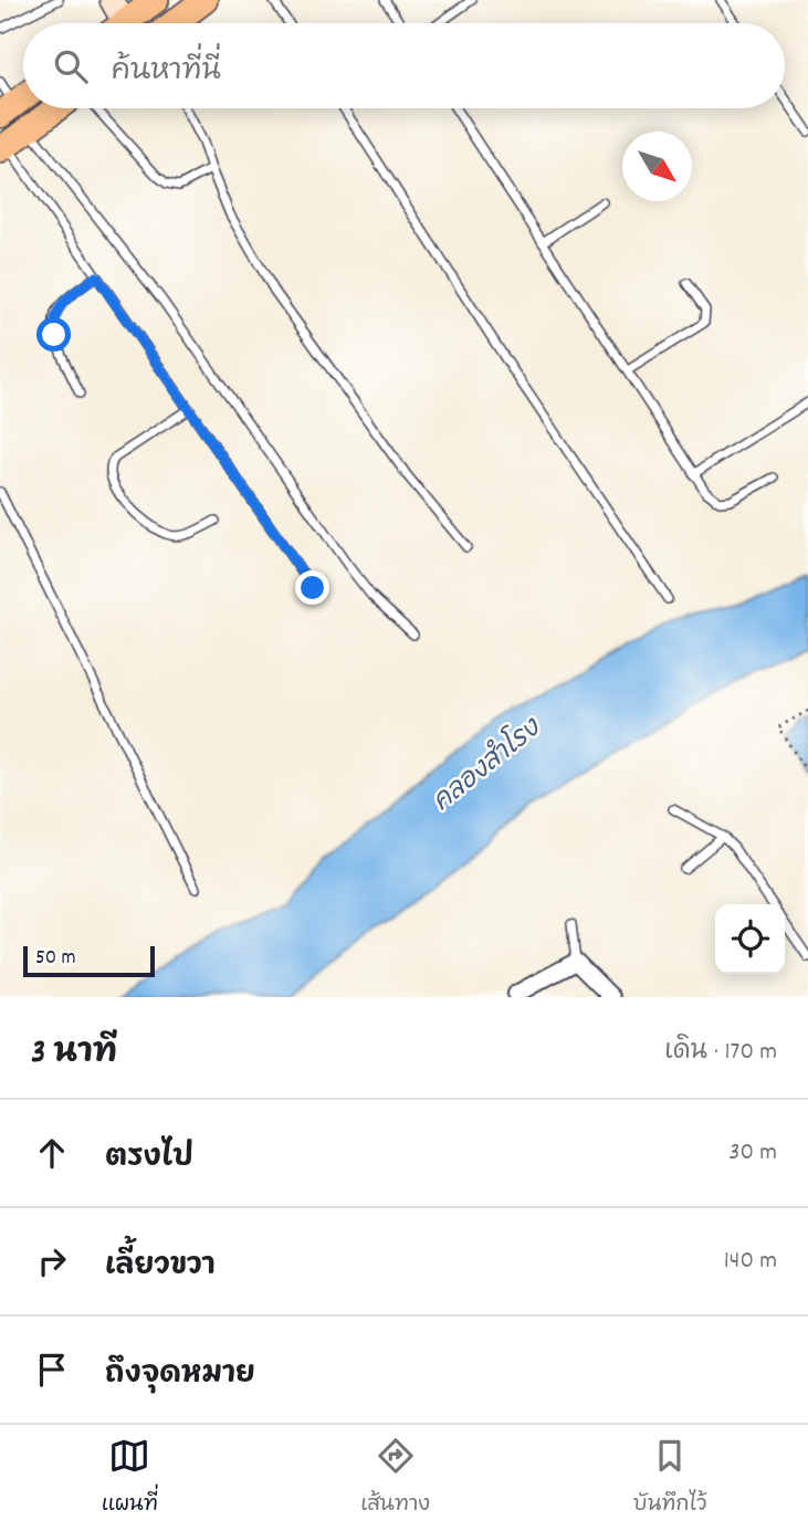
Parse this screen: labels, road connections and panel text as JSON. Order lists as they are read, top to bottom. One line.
{"water":["คลองสำโรง"],"scale_bar":"50 m","north":"bottom right","page":{"search":"ค้นหาที่นี่","scale":"50 m","heading":["3 นาที","เดิน · 170 m"],"list":[["ตรงไป","30 m"],["เลี้ยวขวา","140 m"],"ถึงจุดหมาย"],"nav":["แผนที่","เส้นทาง","บันทึกไว้"]}}
